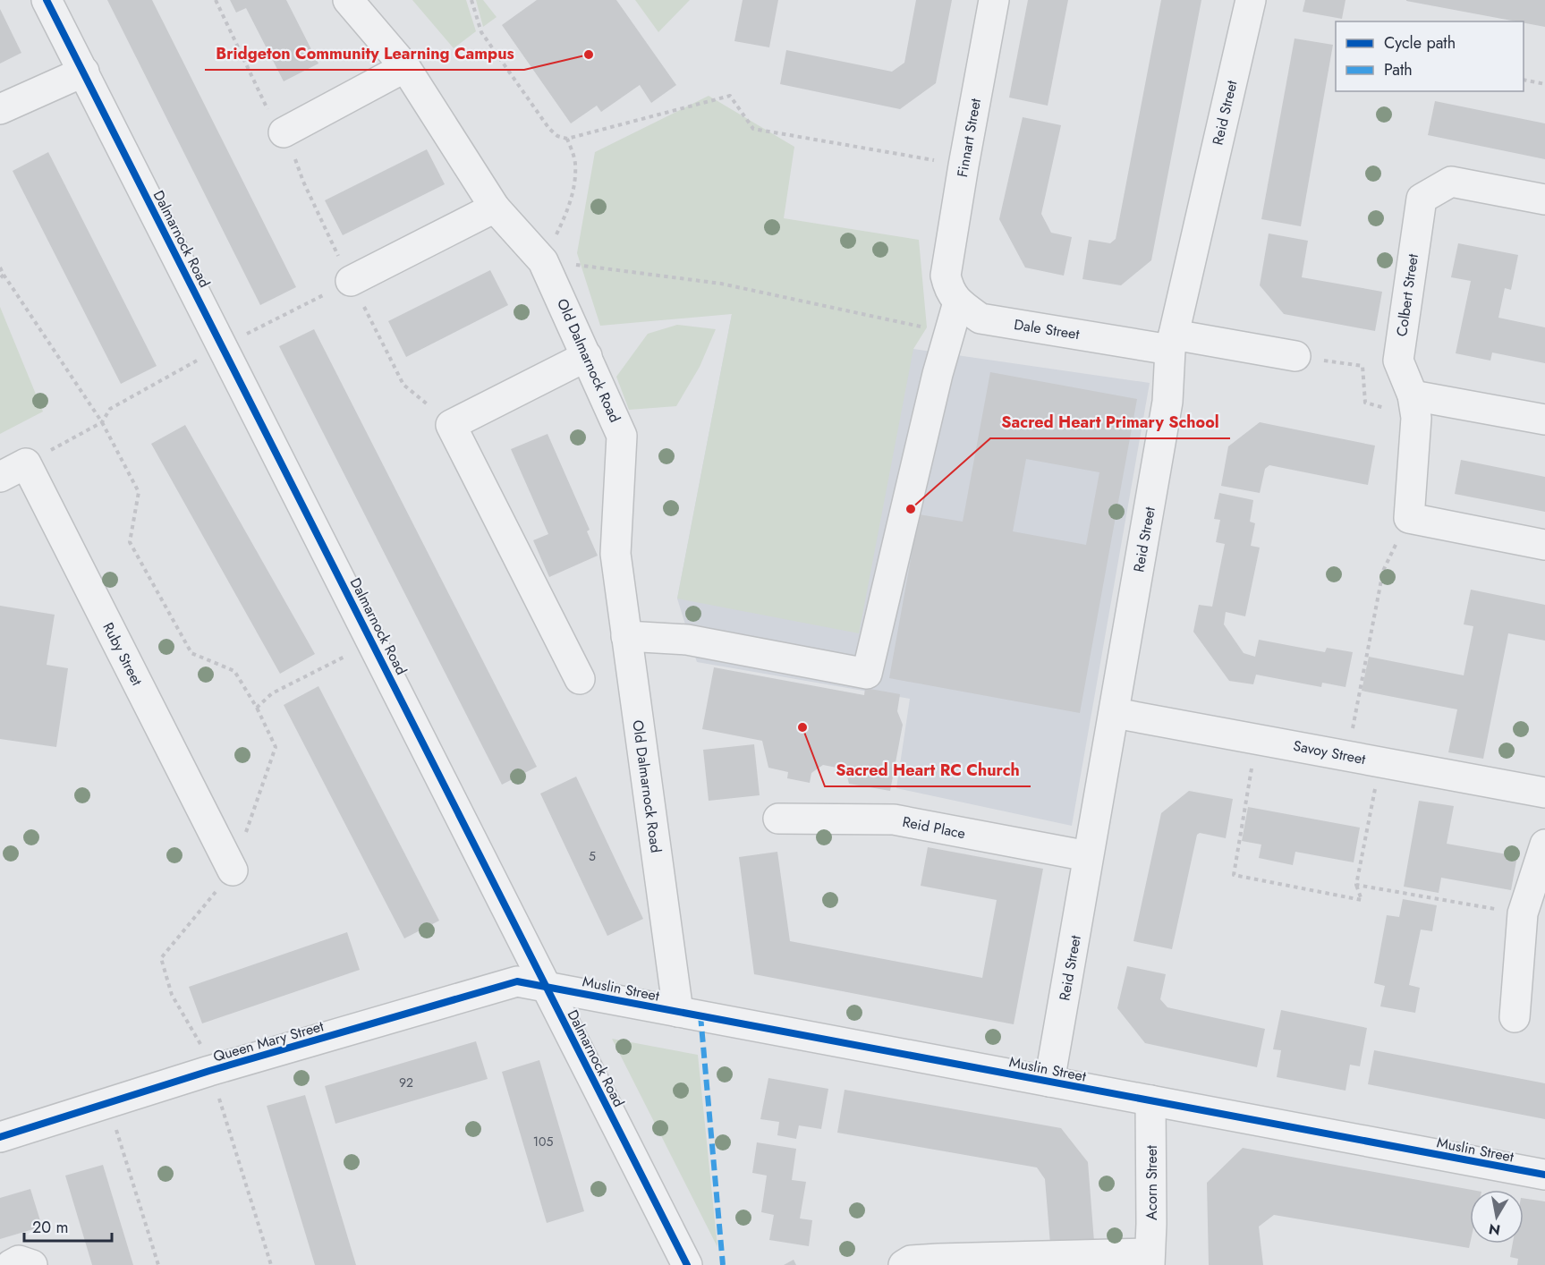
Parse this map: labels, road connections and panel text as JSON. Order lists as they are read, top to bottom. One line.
{"streets":{"street":["Reid Street","Finnart Street","Dalmarnock Road","Colbert Street","Dale Street","Old Dalmarnock Road","Ruby Street","Savoy Street","Reid Place","Muslin Street","Queen Mary Street","Acorn Street"]},"crossings":[["Reid Street","Dale Street"],["Reid Street","Savoy Street"],["Reid Street","Reid Place"],["Reid Street","Muslin Street"],["Finnart Street","Dale Street"],["Dalmarnock Road","Muslin Street"],["Dalmarnock Road","Queen Mary Street"],["Old Dalmarnock Road","Muslin Street"],["Muslin Street","Queen Mary Street"],["Muslin Street","Acorn Street"]],"places":["Bridgeton Community Learning Campus","Sacred Heart Primary School","Sacred Heart RC Church"],"house_numbers":["5","92","105"],"legend":["Cycle path","Path"],"scale_bar":"20 m","north":"bottom"}
